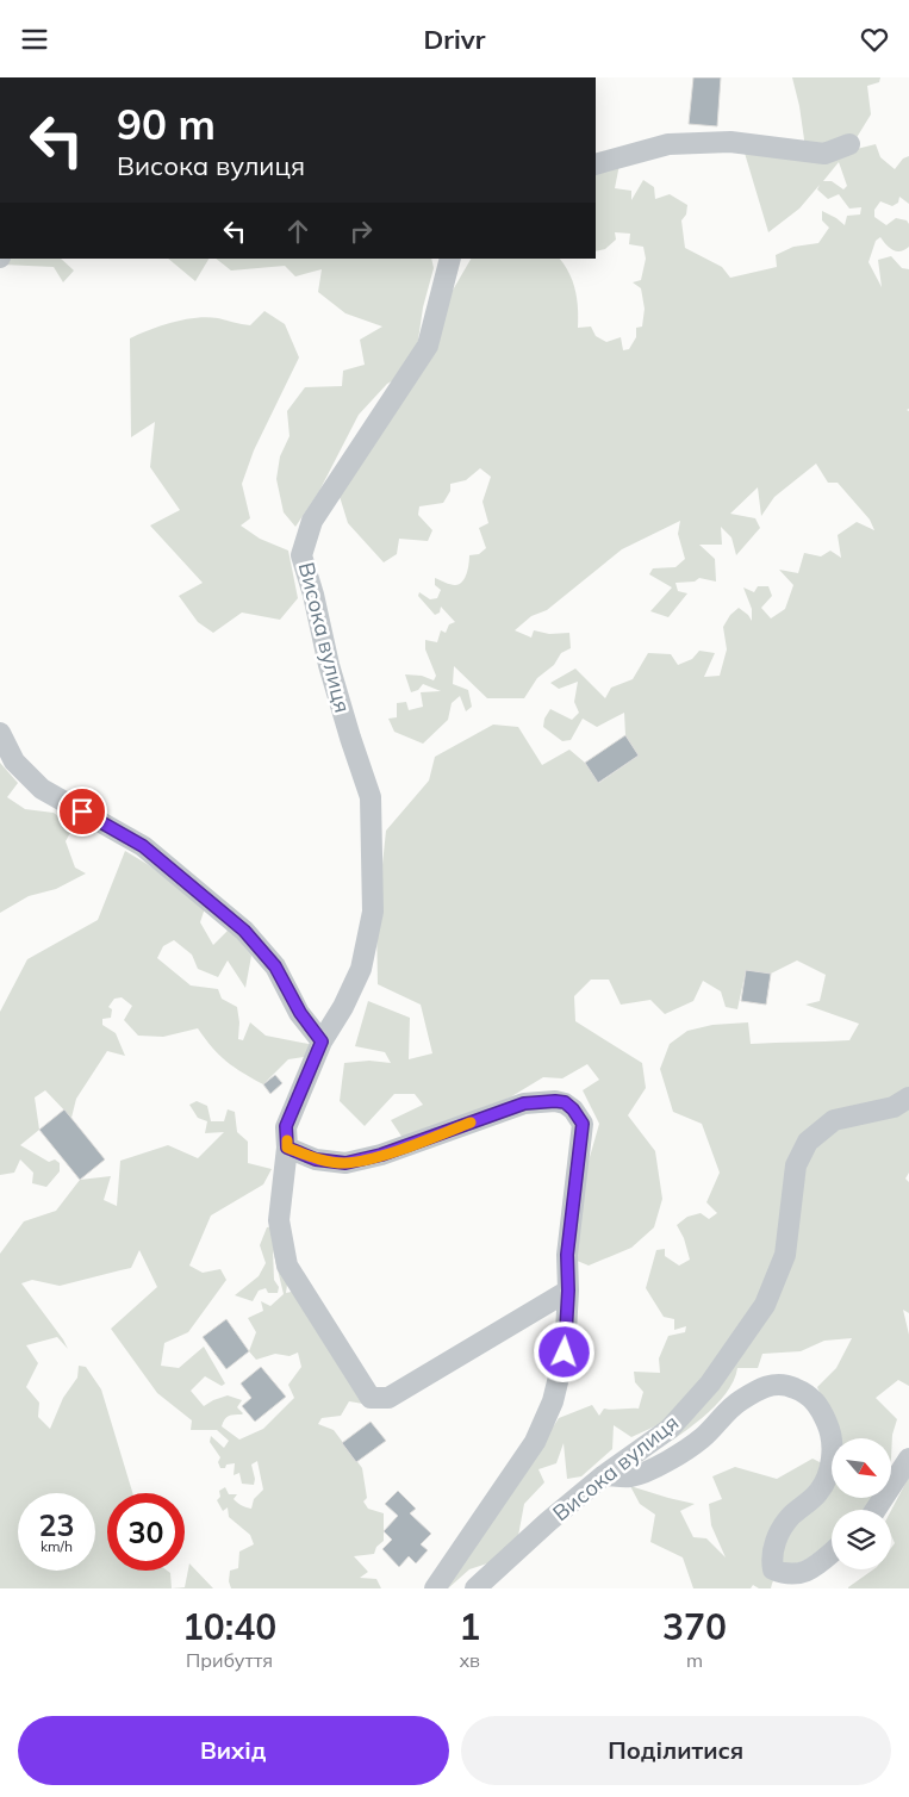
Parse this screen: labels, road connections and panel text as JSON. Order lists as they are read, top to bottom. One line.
{"streets":{"street":["Висока вулиця"]},"north":"bottom right","page":{"header":"Drivr","turn":["90 m","Висока вулиця"],"speed":"23 km/h","limit":"30","eta":["10:40","Прибуття","1","хв","370","m"],"buttons":["Вихід","Поділитися"]}}
